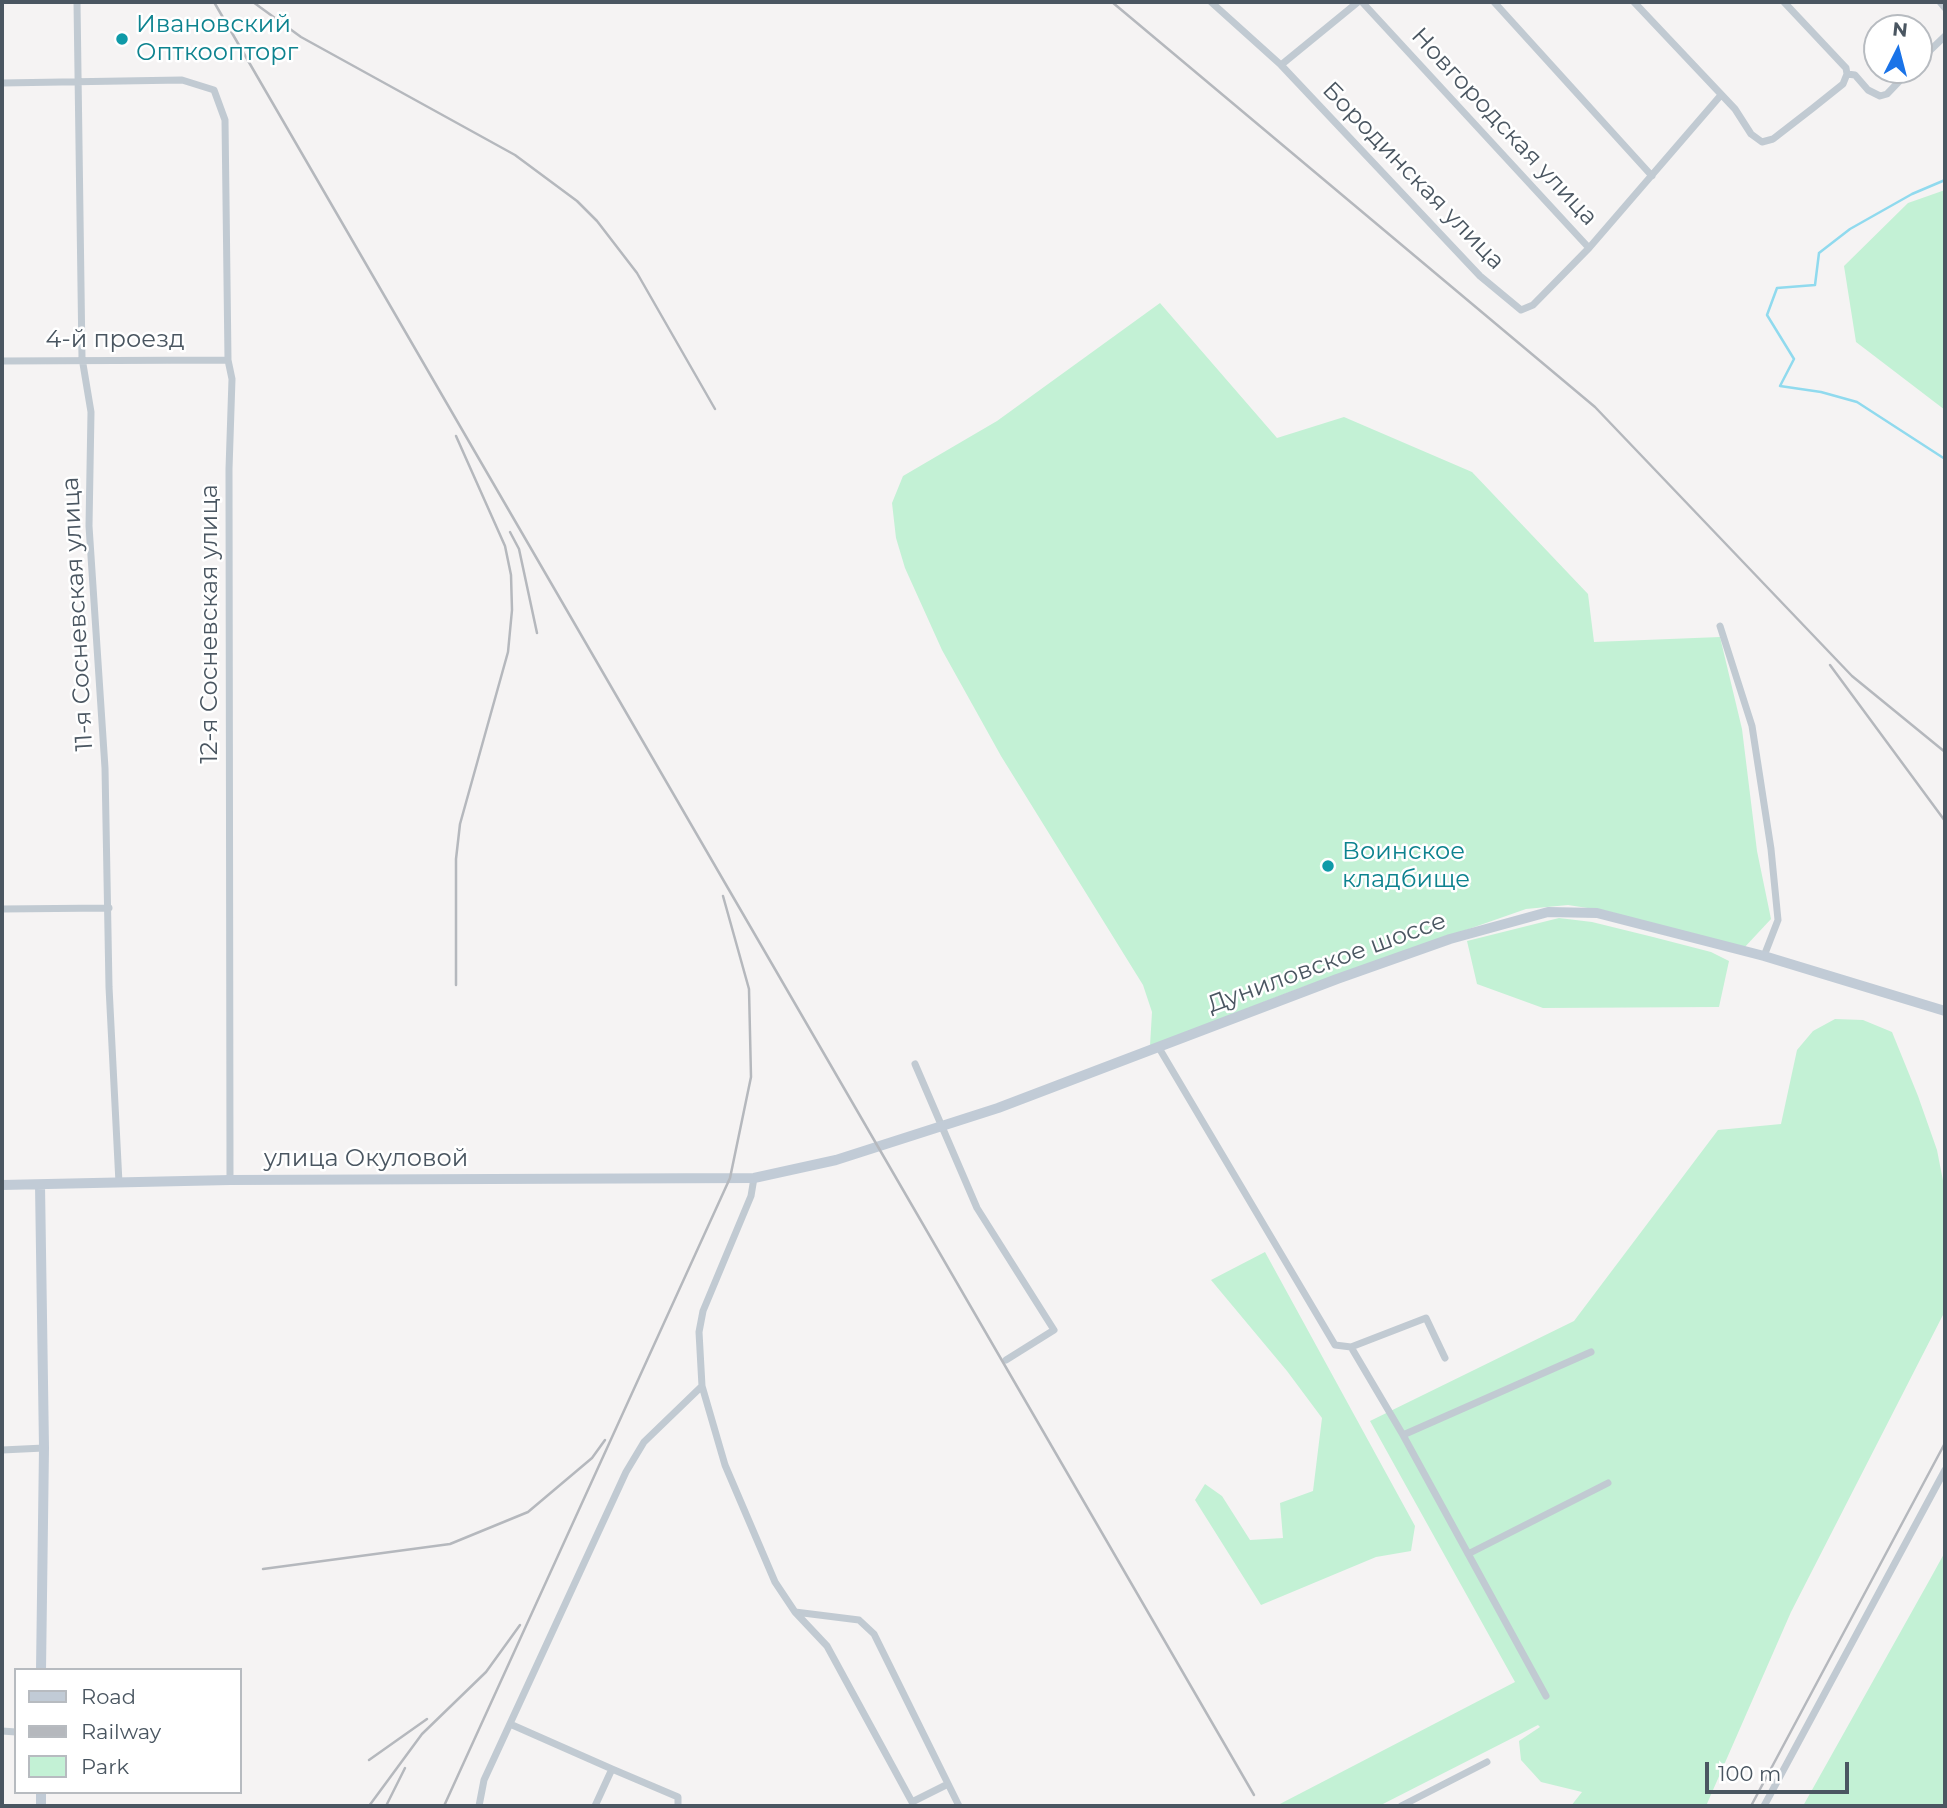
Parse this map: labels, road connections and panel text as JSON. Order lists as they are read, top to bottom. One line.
{"streets":{"street":["Новгородская улица","Бородинская улица","4-й проезд","11-я Сосневская улица","12-я Сосневская улица","Дуниловское шоссе","улица Окуловой"]},"crossings":[["Новгородская улица","Бородинская улица"],["4-й проезд","11-я Сосневская улица"],["4-й проезд","12-я Сосневская улица"],["11-я Сосневская улица","12-я Сосневская улица"],["11-я Сосневская улица","улица Окуловой"],["12-я Сосневская улица","улица Окуловой"],["Дуниловское шоссе","улица Окуловой"]],"places":["Ивановский Опткоопторг","Воинское кладбище"],"legend":["Road","Railway","Park"],"scale_bar":"100 m","north":"top"}
